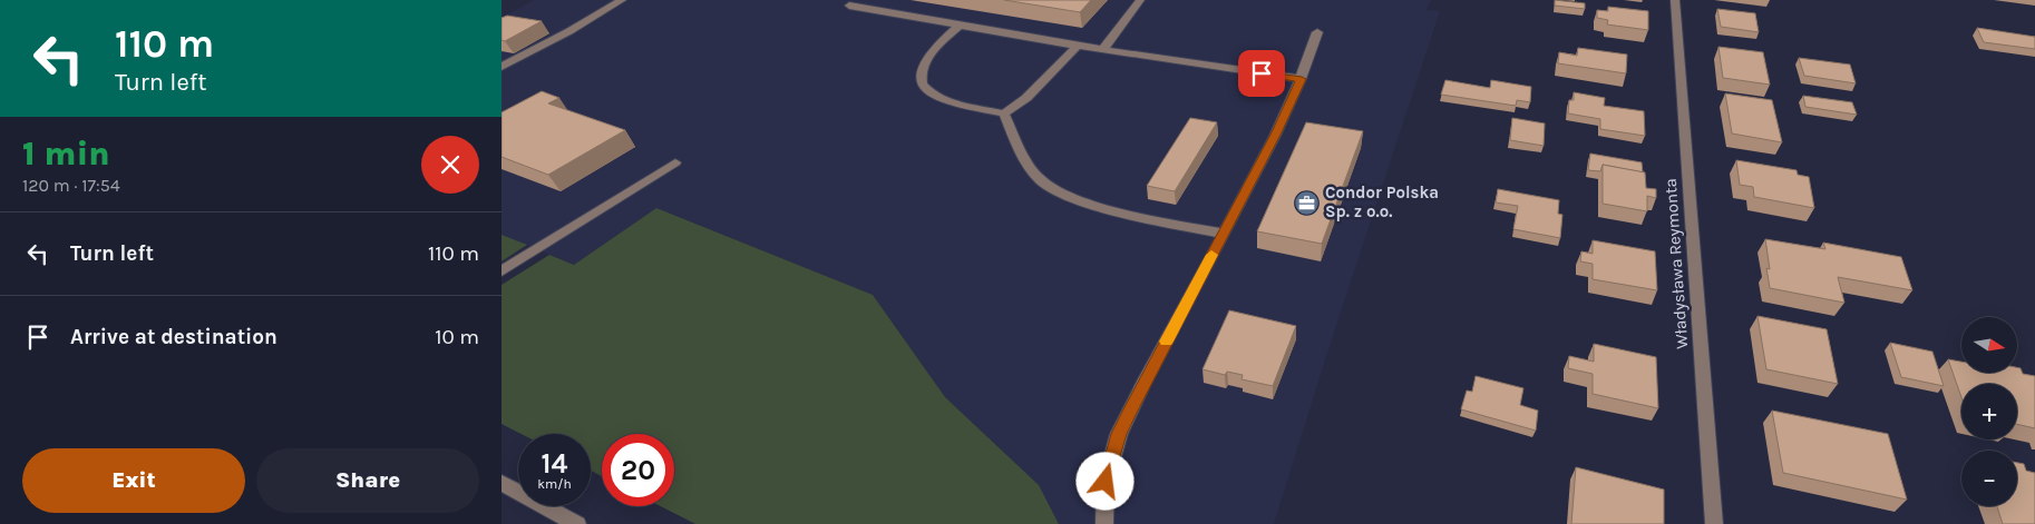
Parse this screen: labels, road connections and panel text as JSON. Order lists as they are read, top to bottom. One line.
{"streets":{"street":["Władysława Reymonta"]},"places":{"office":["Condor Polska Sp. z o.o."]},"north":"right","page":{"turn":["110 m","Turn left"],"heading":["1 min","120 m · 17:54"],"list":[{"name":"Turn left","value":"110 m"},{"name":"Arrive at destination","value":"10 m"}],"map_buttons":["+","−"],"speed":"14 km/h","limit":"20","buttons":["Exit","Share"]}}
